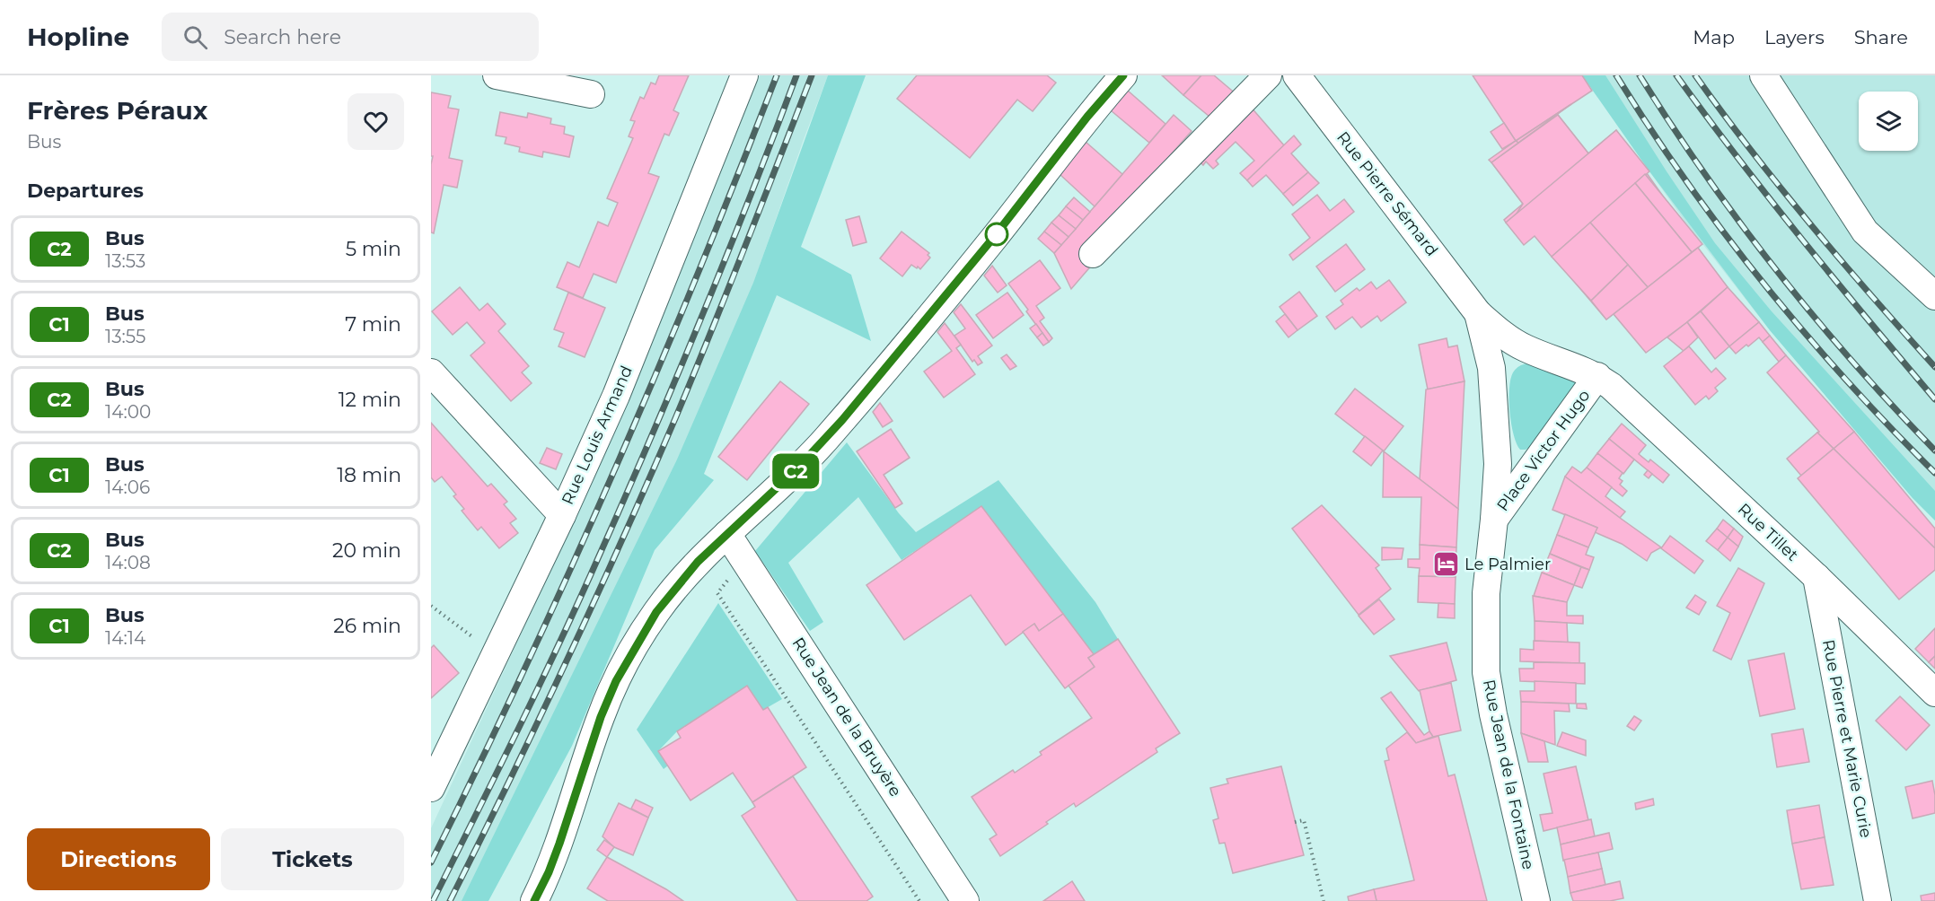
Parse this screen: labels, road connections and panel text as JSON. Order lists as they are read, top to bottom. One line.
{"streets":{"street":["Rue Pierre Sémard","Rue Louis Armand","Place Victor Hugo","Rue Tillet","Rue Jean de la Bruyère","Rue Pierre et Marie Curie","Rue Jean de la Fontaine"]},"crossings":[["Rue Pierre Sémard","Place Victor Hugo"],["Place Victor Hugo","Rue Tillet"],["Place Victor Hugo","Rue Jean de la Fontaine"],["Rue Tillet","Rue Pierre et Marie Curie"]],"places":{"hotel":["Le Palmier"]},"lines":["bus line C2"],"page":{"header":"Hopline","search":"Search here","nav":["Map","Layers","Share"],"heading":[["Frères Péraux","Bus"],"Departures"],"on_map":"C2","list":[{"mark":"C2","name":"Bus","note":"13:53","value":"5 min"},{"mark":"C1","name":"Bus","note":"13:55","value":"7 min"},{"mark":"C2","name":"Bus","note":"14:00","value":"12 min"},{"mark":"C1","name":"Bus","note":"14:06","value":"18 min"},{"mark":"C2","name":"Bus","note":"14:08","value":"20 min"},{"mark":"C1","name":"Bus","note":"14:14","value":"26 min"}],"buttons":["Directions","Tickets"]}}
